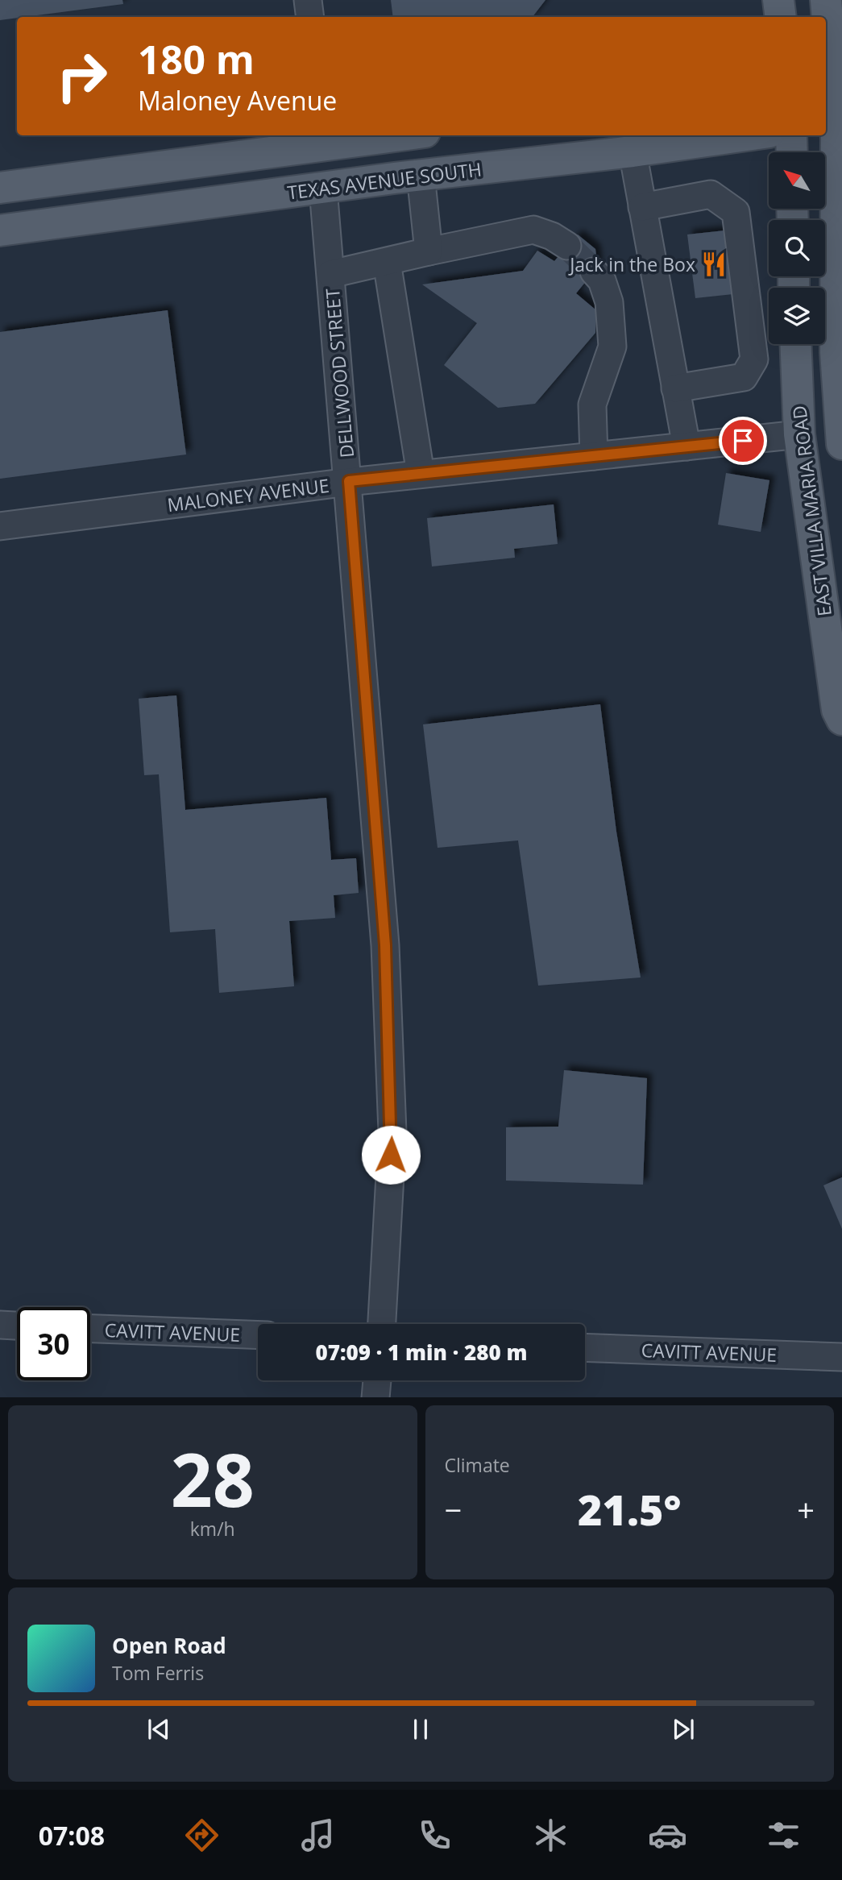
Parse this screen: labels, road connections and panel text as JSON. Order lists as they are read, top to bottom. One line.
{"streets":{"main road":["TEXAS AVENUE SOUTH","EAST VILLA MARIA ROAD"],"street":["DELLWOOD STREET","MALONEY AVENUE","CAVITT AVENUE"]},"crossings":[["TEXAS AVENUE SOUTH","DELLWOOD STREET"],["DELLWOOD STREET","MALONEY AVENUE"],["MALONEY AVENUE","EAST VILLA MARIA ROAD"]],"places":{"restaurant":["Jack in the Box"]},"north":"top left","page":{"turn":["180 m","Maloney Avenue"],"limit":"30","trip":"07:09 · 1 min · 280 m","tile":[["28","km/h"],"Climate"],"heat":["−","21.5°","+"],"song":["Open Road","Tom Ferris"],"tabs":"07:08"}}
